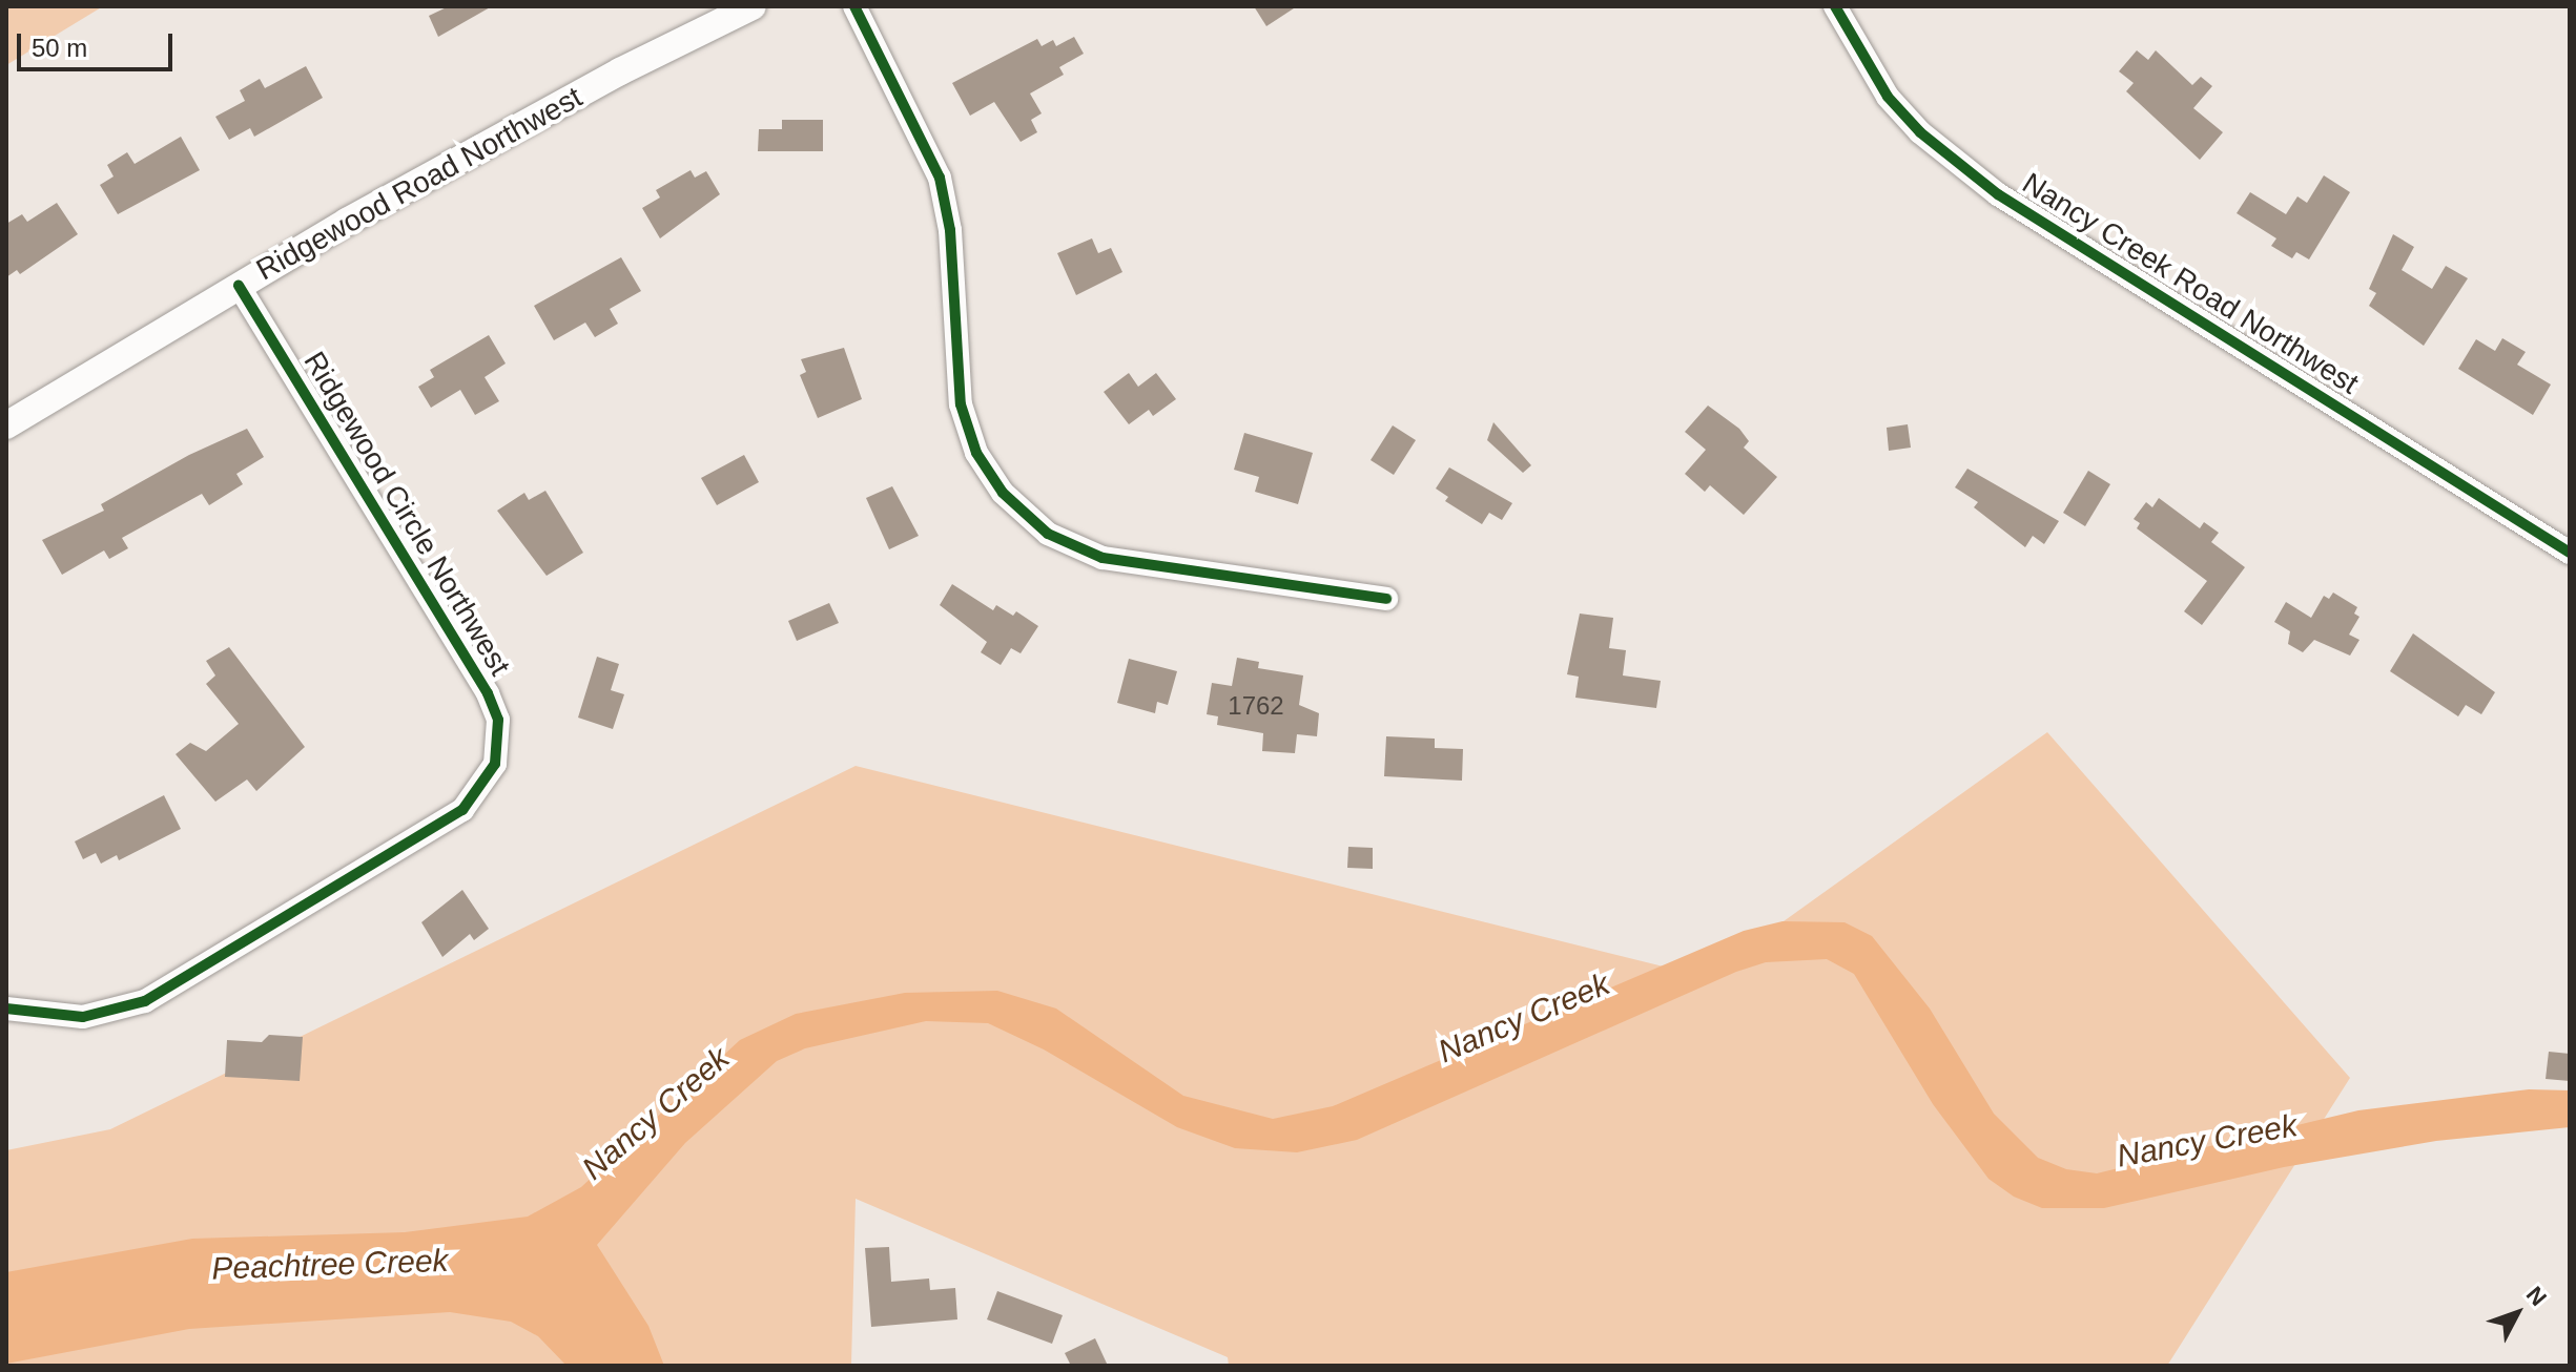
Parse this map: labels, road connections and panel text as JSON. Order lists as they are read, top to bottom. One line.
{"streets":{"street":["Ridgewood Road Northwest","Nancy Creek Road Northwest","Ridgewood Circle Northwest"]},"crossings":[["Ridgewood Road Northwest","Ridgewood Circle Northwest"]],"water":["Nancy Creek","Peachtree Creek"],"house_numbers":["1762"],"scale_bar":"50 m","north":"top right"}
